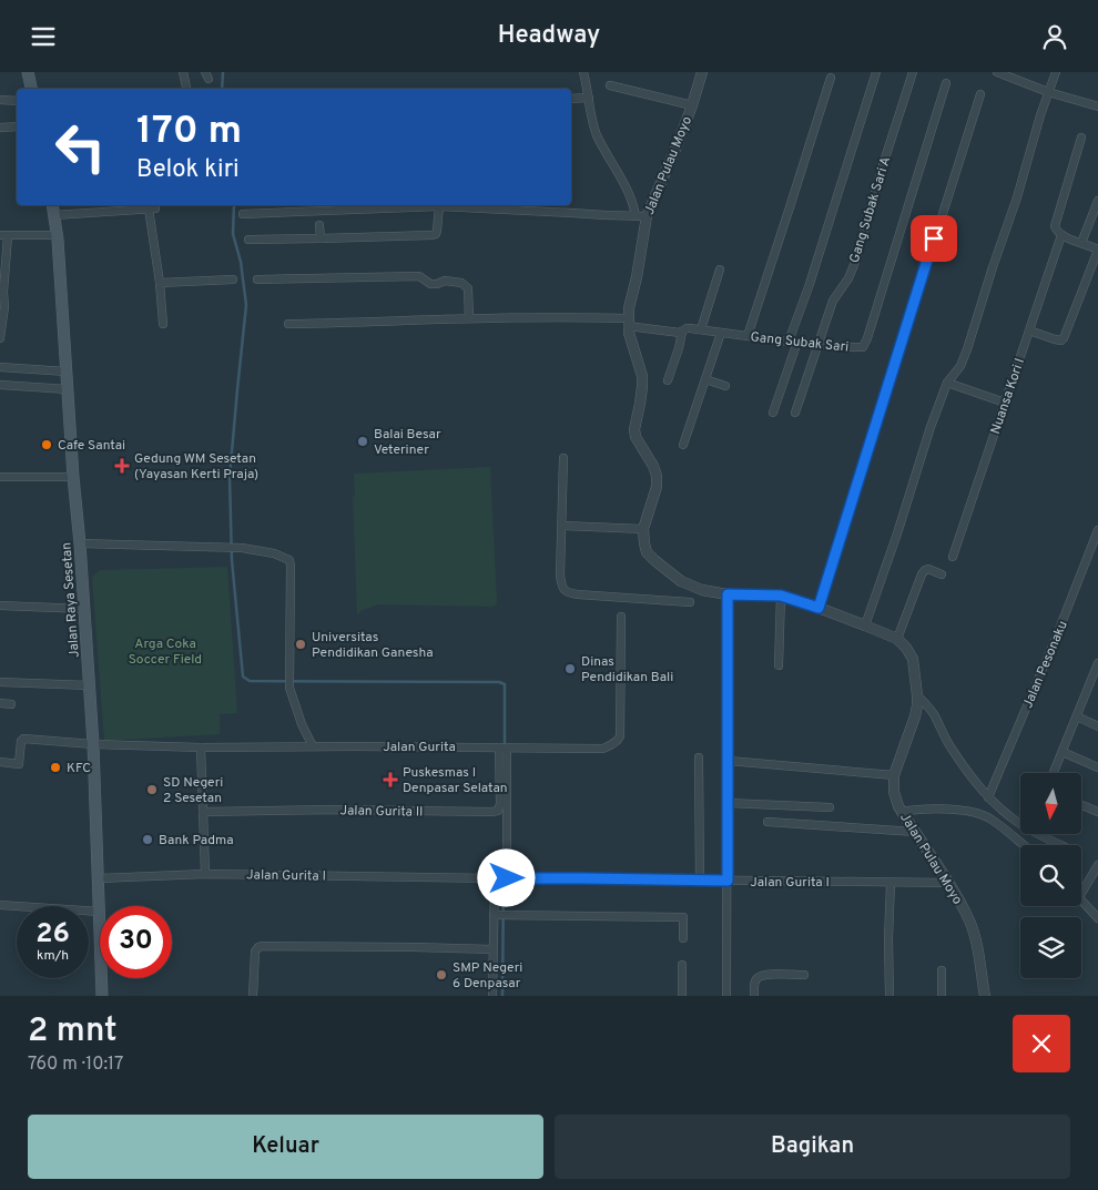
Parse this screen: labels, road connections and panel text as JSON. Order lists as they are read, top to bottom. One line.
{"streets":{"main road":["Jalan Raya Sesetan"],"street":["Jalan Pulau Moyo","Gang Subak Sari A","Gang Subak Sari","Nuansa Kori I","Jalan Pesonaku","Jalan Gurita","Jalan Gurita II","Jalan Gurita I"]},"crossings":[["Jalan Pulau Moyo","Gang Subak Sari"],["Jalan Pulau Moyo","Jalan Gurita I"],["Gang Subak Sari A","Gang Subak Sari"],["Jalan Raya Sesetan","Jalan Gurita"],["Jalan Raya Sesetan","Jalan Gurita I"]],"parks":["Arga Coka Soccer Field"],"places":{"other":["Balai Besar Veteriner","Cafe Santai","Universitas Pendidikan Ganesha","Dinas Pendidikan Bali","KFC","SD Negeri 2 Sesetan","Bank Padma","SMP Negeri 6 Denpasar"],"health":["Gedung WM Sesetan (Yayasan Kerti Praja)","Puskesmas I Denpasar Selatan"]},"north":"bottom","page":{"header":"Headway","turn":["170 m","Belok kiri"],"speed":"26 km/h","limit":"30","heading":["2 mnt","760 m · 10:17"],"buttons":["Keluar","Bagikan"]}}
